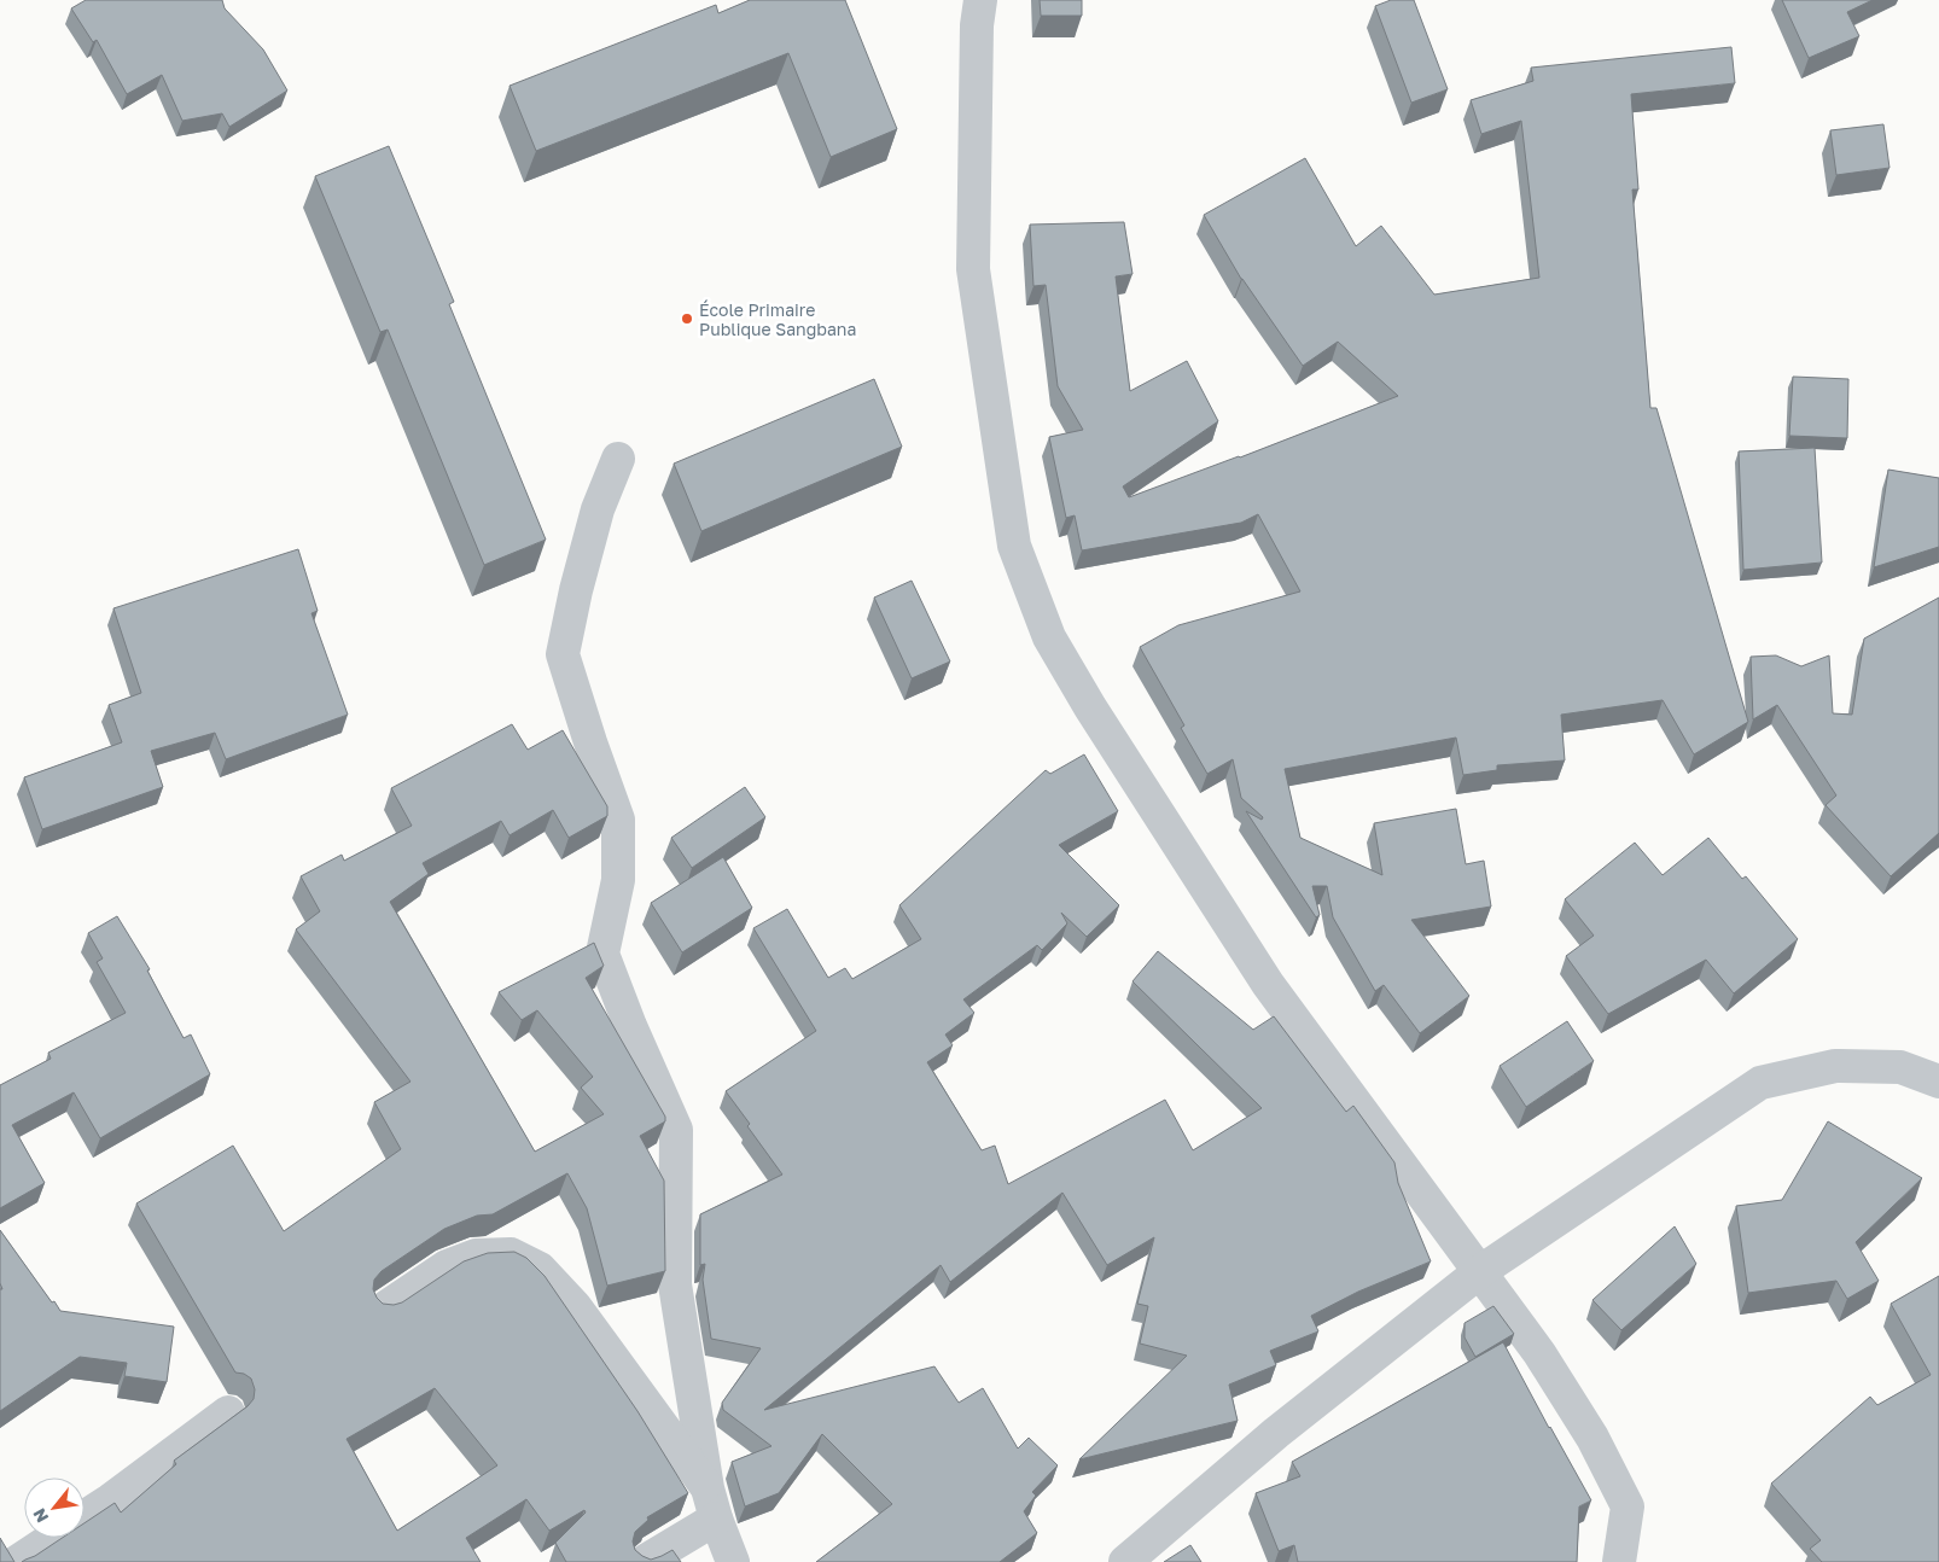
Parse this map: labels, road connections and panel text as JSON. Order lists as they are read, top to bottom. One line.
{"places":["École Primaire Publique Sangbana"],"north":"bottom left"}
